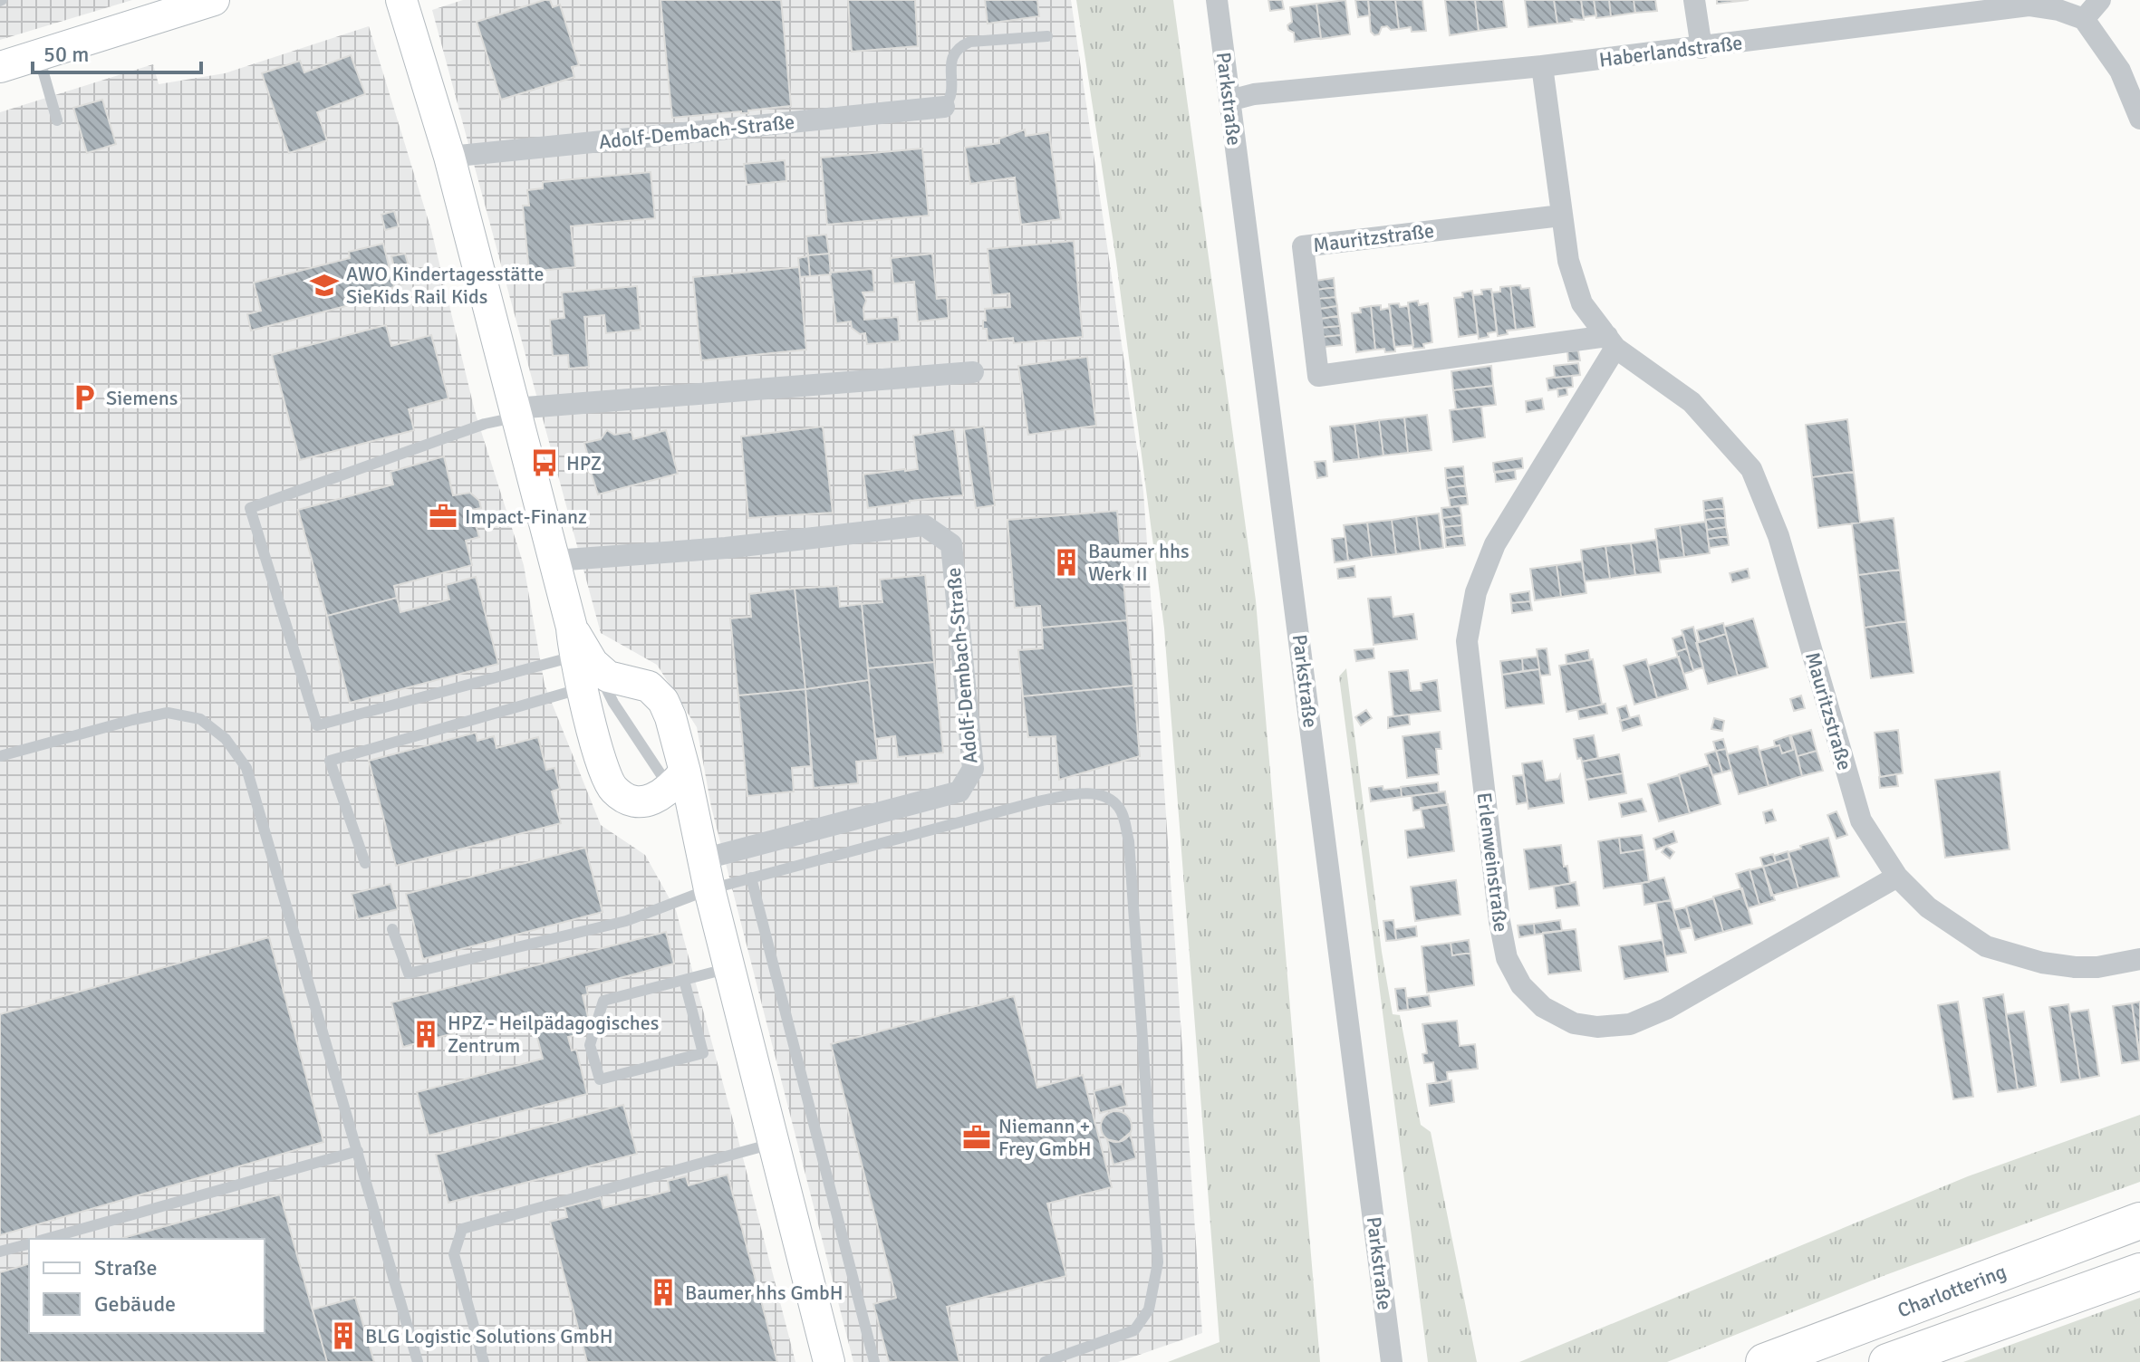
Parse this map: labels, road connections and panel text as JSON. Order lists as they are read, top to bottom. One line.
{"streets":{"highway":["Charlottering"],"street":["Haberlandstraße","Parkstraße","Adolf-Dembach-Straße","Mauritzstraße","Erlenweinstraße"]},"crossings":[["Haberlandstraße","Parkstraße"],["Haberlandstraße","Mauritzstraße"],["Mauritzstraße","Erlenweinstraße"]],"places":{"school or university":["AWO Kindertagesstätte SieKids Rail Kids"],"parking":["Siemens"],"bus stop":["HPZ"],"office":["Impact-Finanz","Niemann + Frey GmbH"],"building":["Baumer hhs Werk II","HPZ - Heilpädagogisches Zentrum","Baumer hhs GmbH","BLG Logistic Solutions GmbH"]},"legend":["Straße","Gebäude"],"scale_bar":"50 m"}
